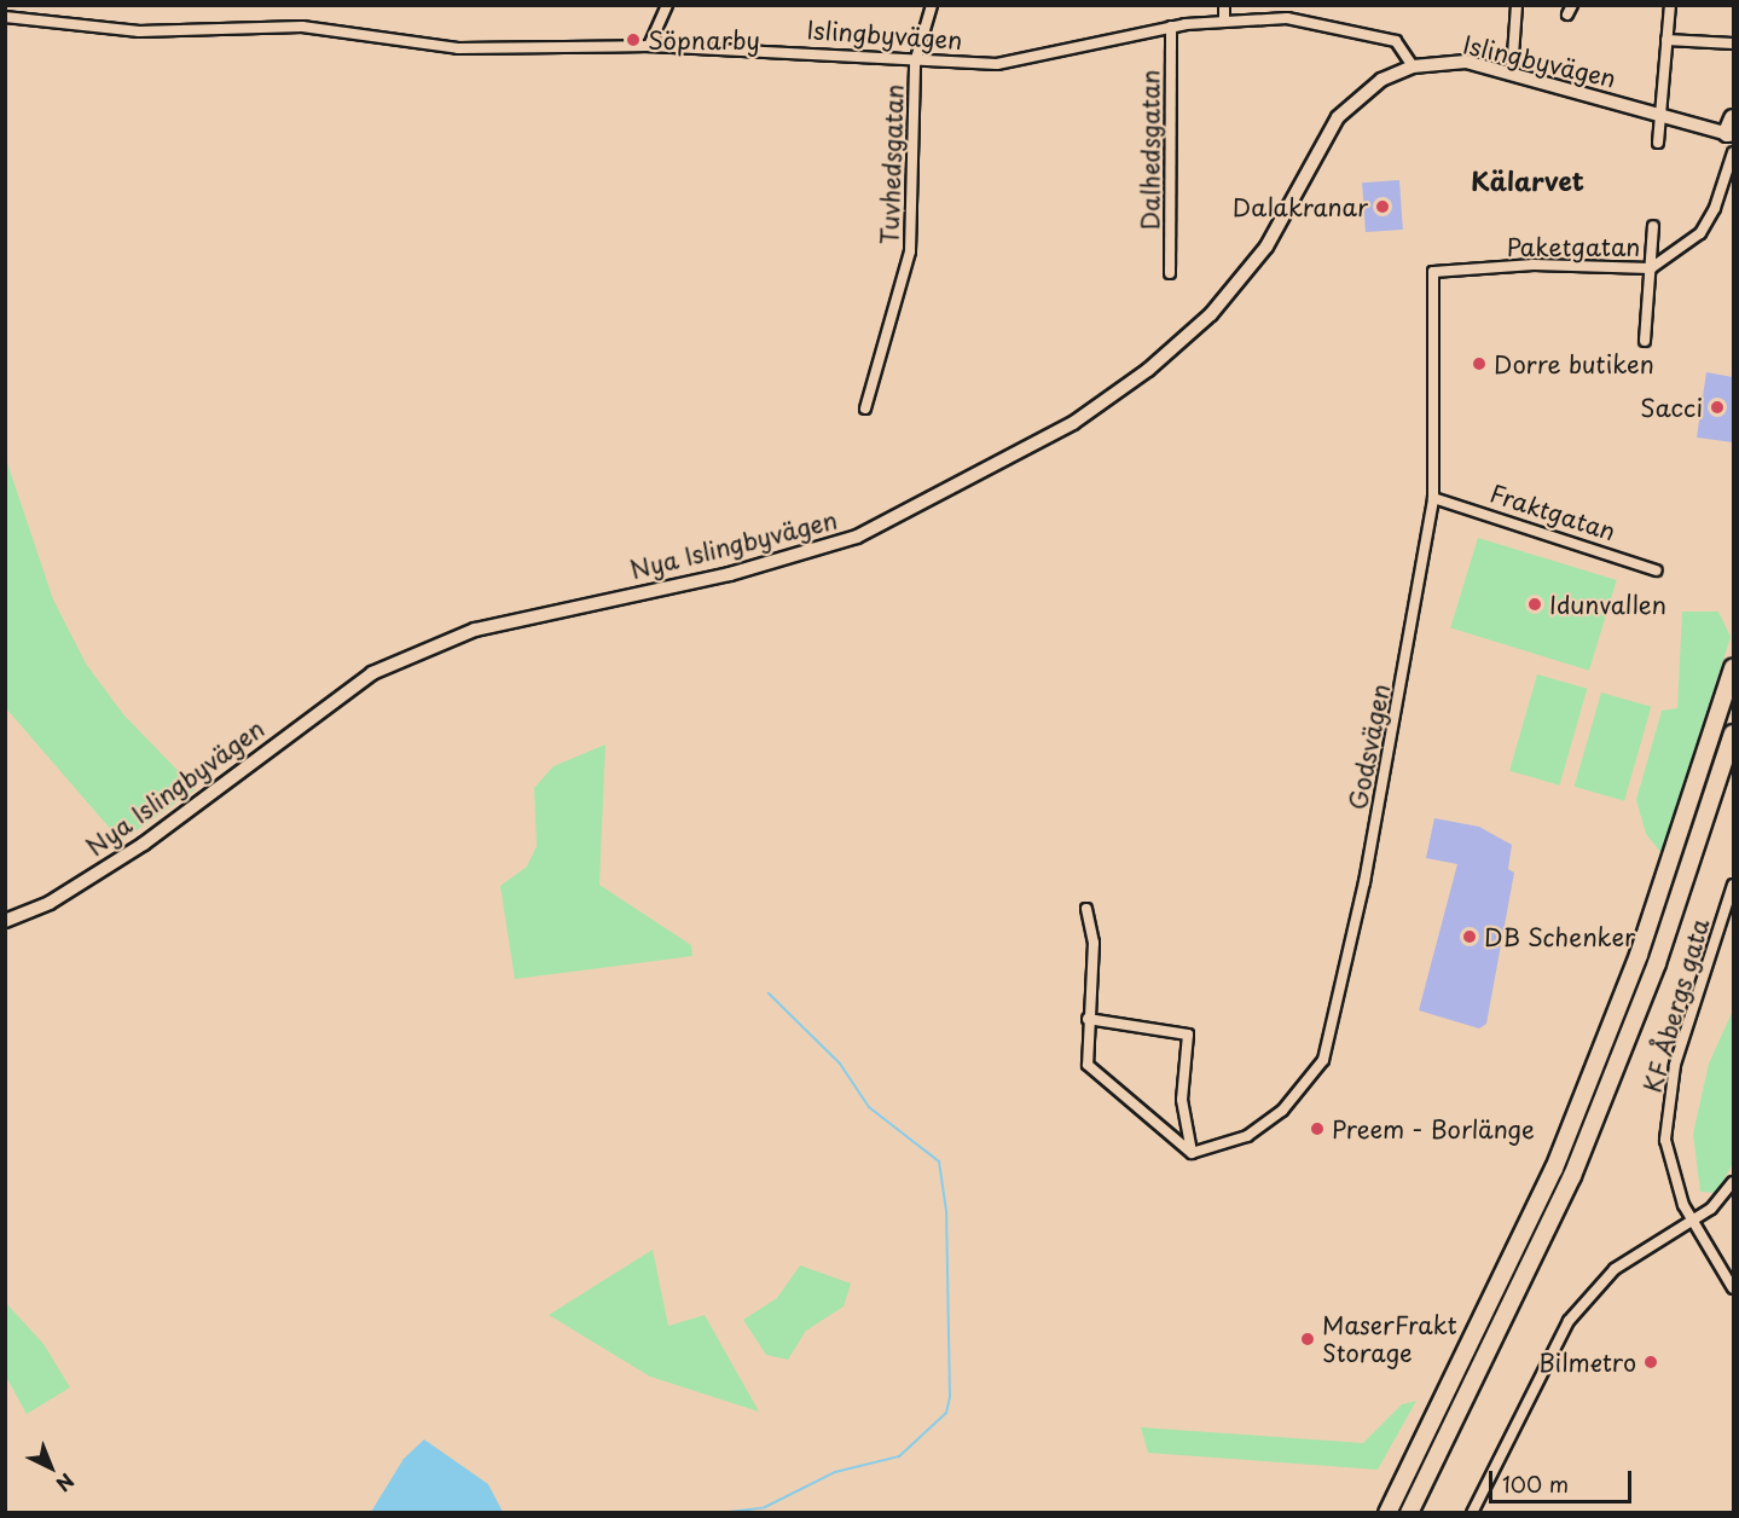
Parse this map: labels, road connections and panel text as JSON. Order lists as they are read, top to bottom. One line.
{"streets":{"street":["Islingbyvägen","Dalhedsgatan","Tuvhedsgatan","Paketgatan","Fraktgatan","Nya Islingbyvägen","Godsvägen","KF Åbergs gata"]},"crossings":[["Islingbyvägen","Dalhedsgatan"],["Islingbyvägen","Tuvhedsgatan"],["Islingbyvägen","Nya Islingbyvägen"],["Paketgatan","Godsvägen"],["Fraktgatan","Godsvägen"]],"districts":["Kälarvet"],"places":["Söpnarby","Dalakranar","Dorre butiken","Sacci","Idunvallen","DB Schenker","Preem - Borlänge","MaserFrakt Storage","Bilmetro"],"scale_bar":"100 m","north":"bottom right"}
